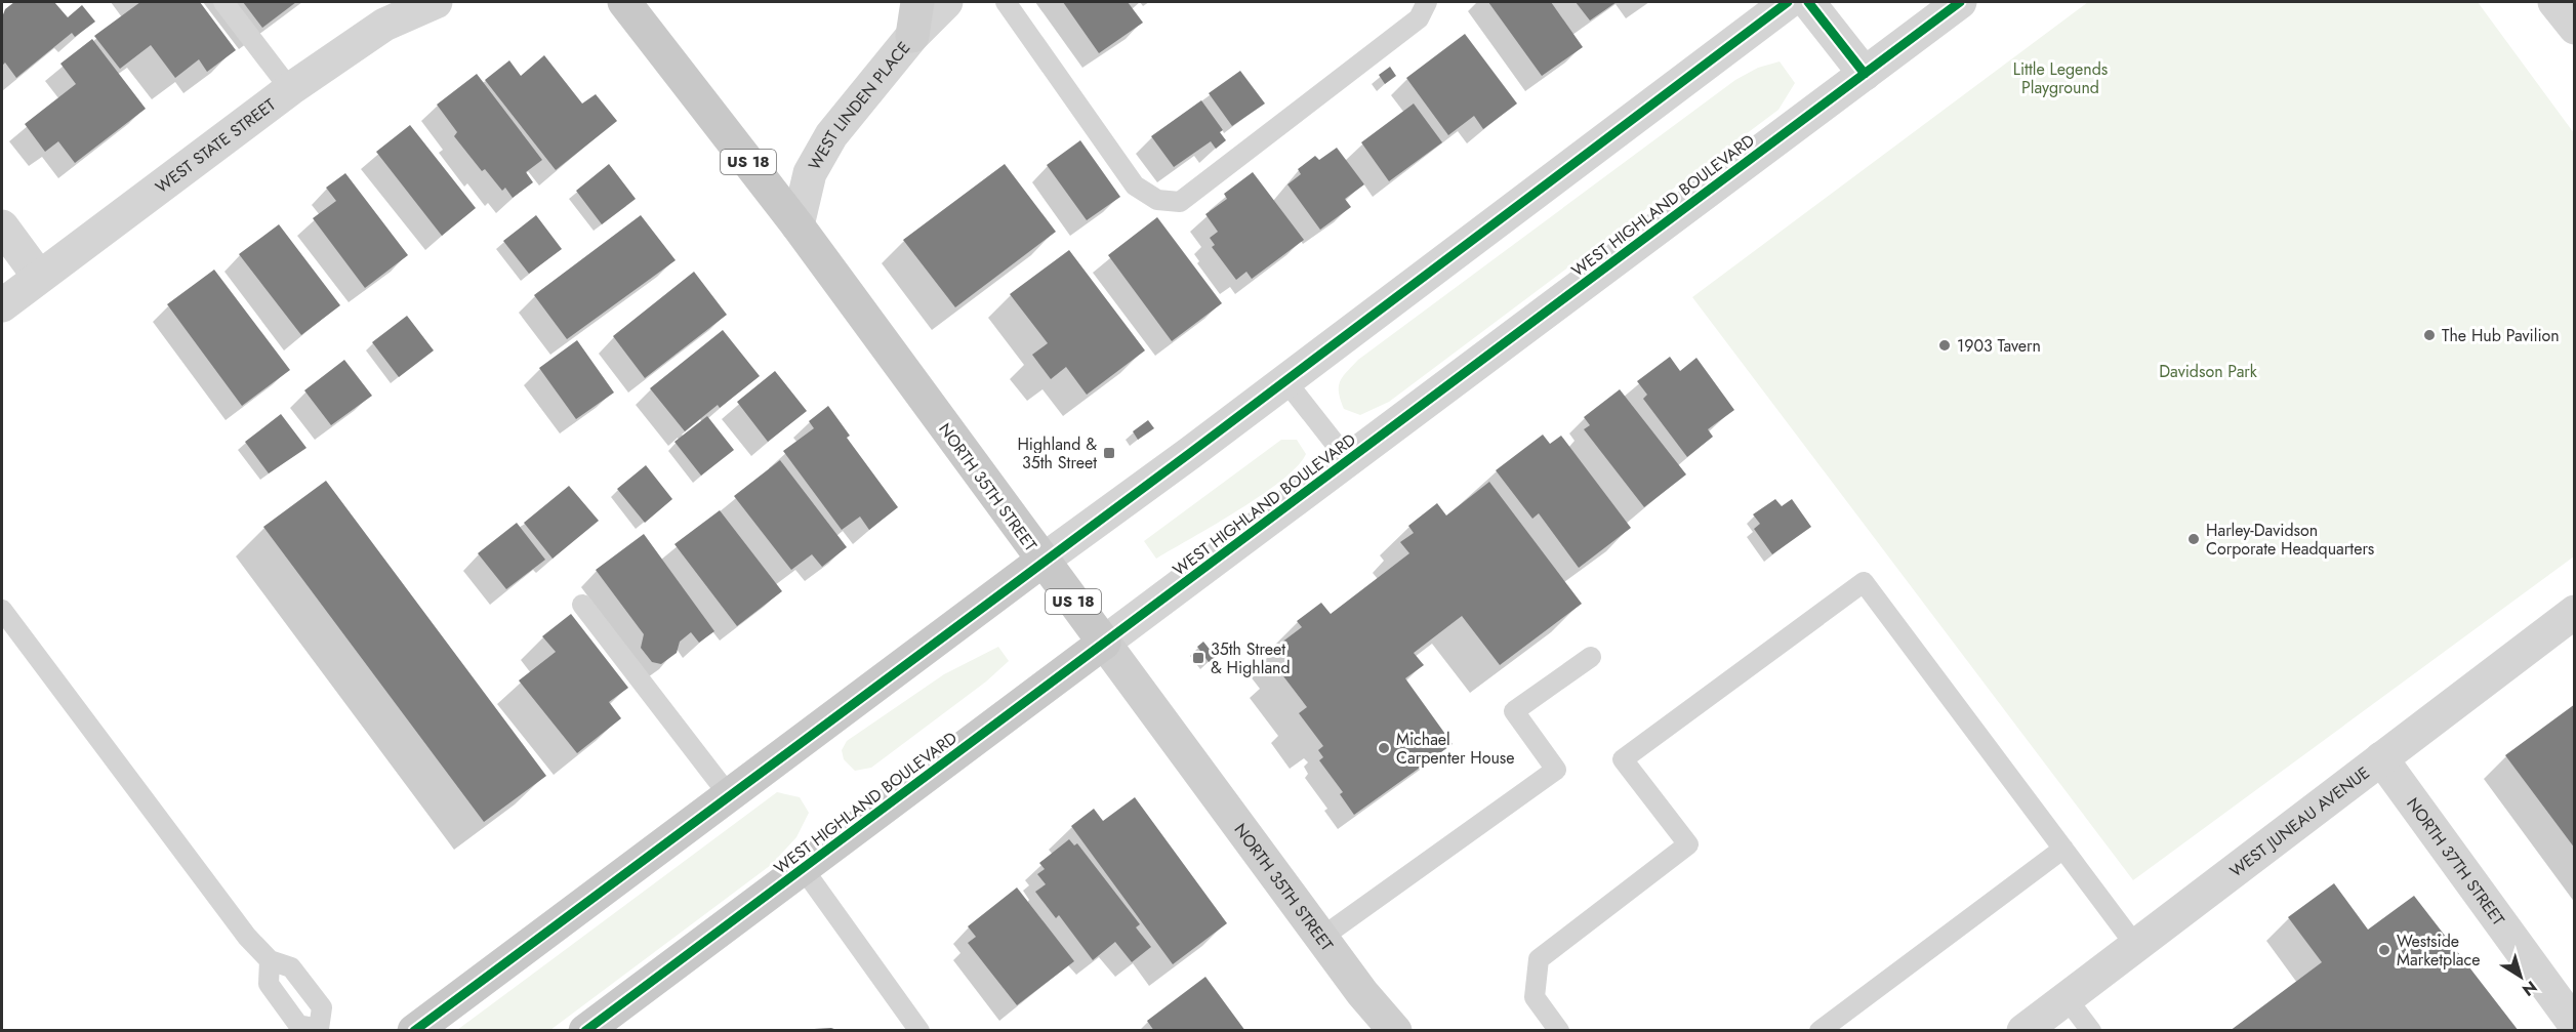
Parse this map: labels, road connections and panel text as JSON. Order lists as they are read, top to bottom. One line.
{"streets":{"main road":["US 18","WEST HIGHLAND BOULEVARD","NORTH 35TH STREET"],"street":["WEST LINDEN PLACE","WEST STATE STREET","WEST JUNEAU AVENUE","NORTH 37TH STREET"]},"crossings":[["WEST LINDEN PLACE","NORTH 35TH STREET"],["US 18","NORTH 35TH STREET"],["WEST HIGHLAND BOULEVARD","NORTH 35TH STREET"],["WEST JUNEAU AVENUE","NORTH 37TH STREET"]],"parks":["Little Legends Playground","Davidson Park"],"places":{"other":["The Hub Pavilion","1903 Tavern","Harley-Davidson Corporate Headquarters","Michael Carpenter House","Westside Marketplace"],"transit":["Highland & 35th Street","35th Street & Highland"]},"north":"bottom right"}
